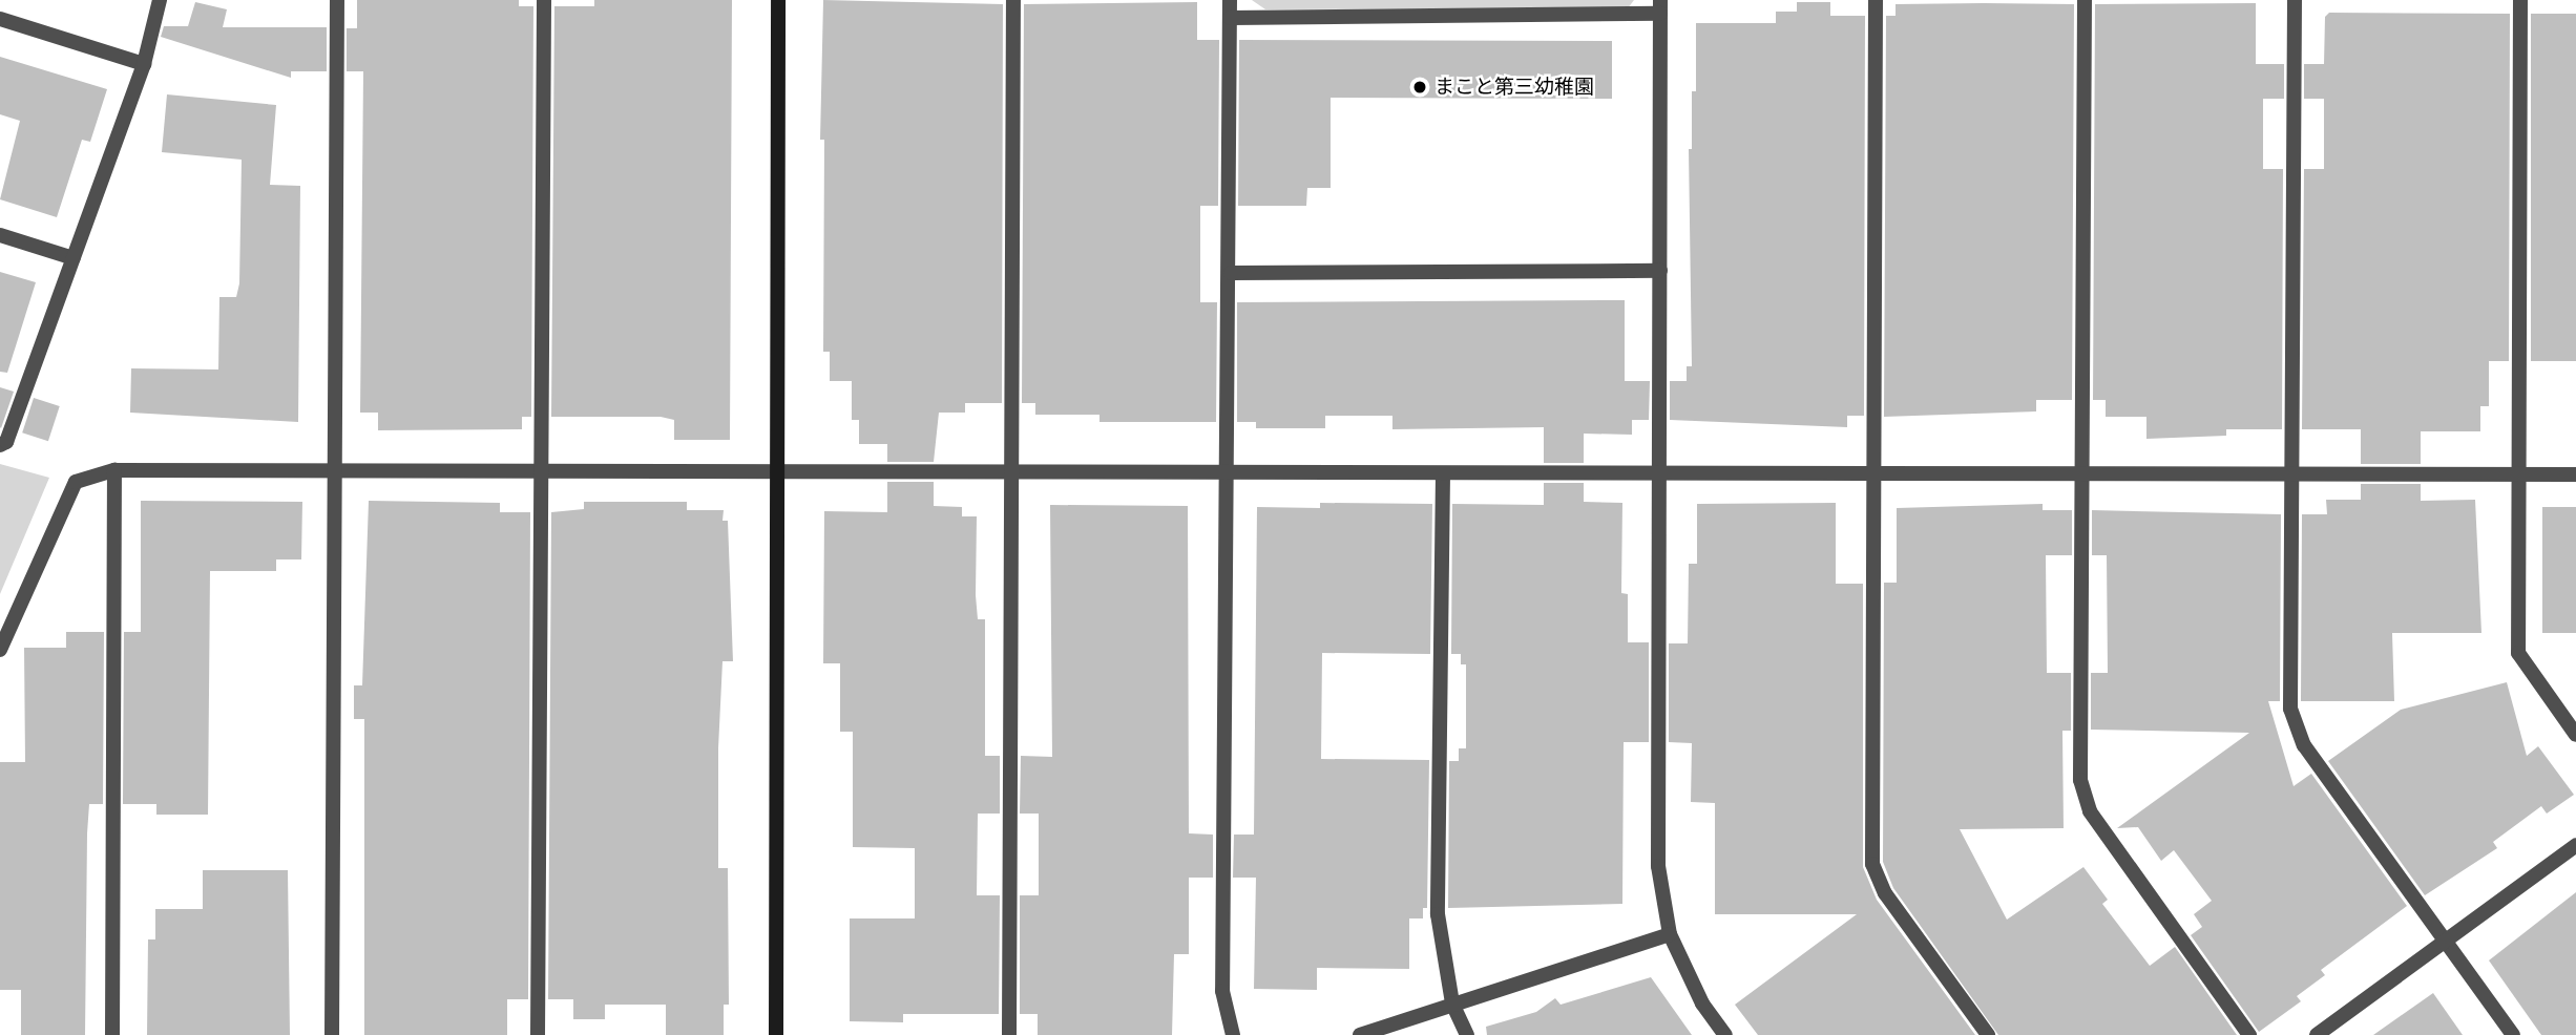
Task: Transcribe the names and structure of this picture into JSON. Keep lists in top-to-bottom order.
{
  "places": ["まこと第三幼稚園"]
}
